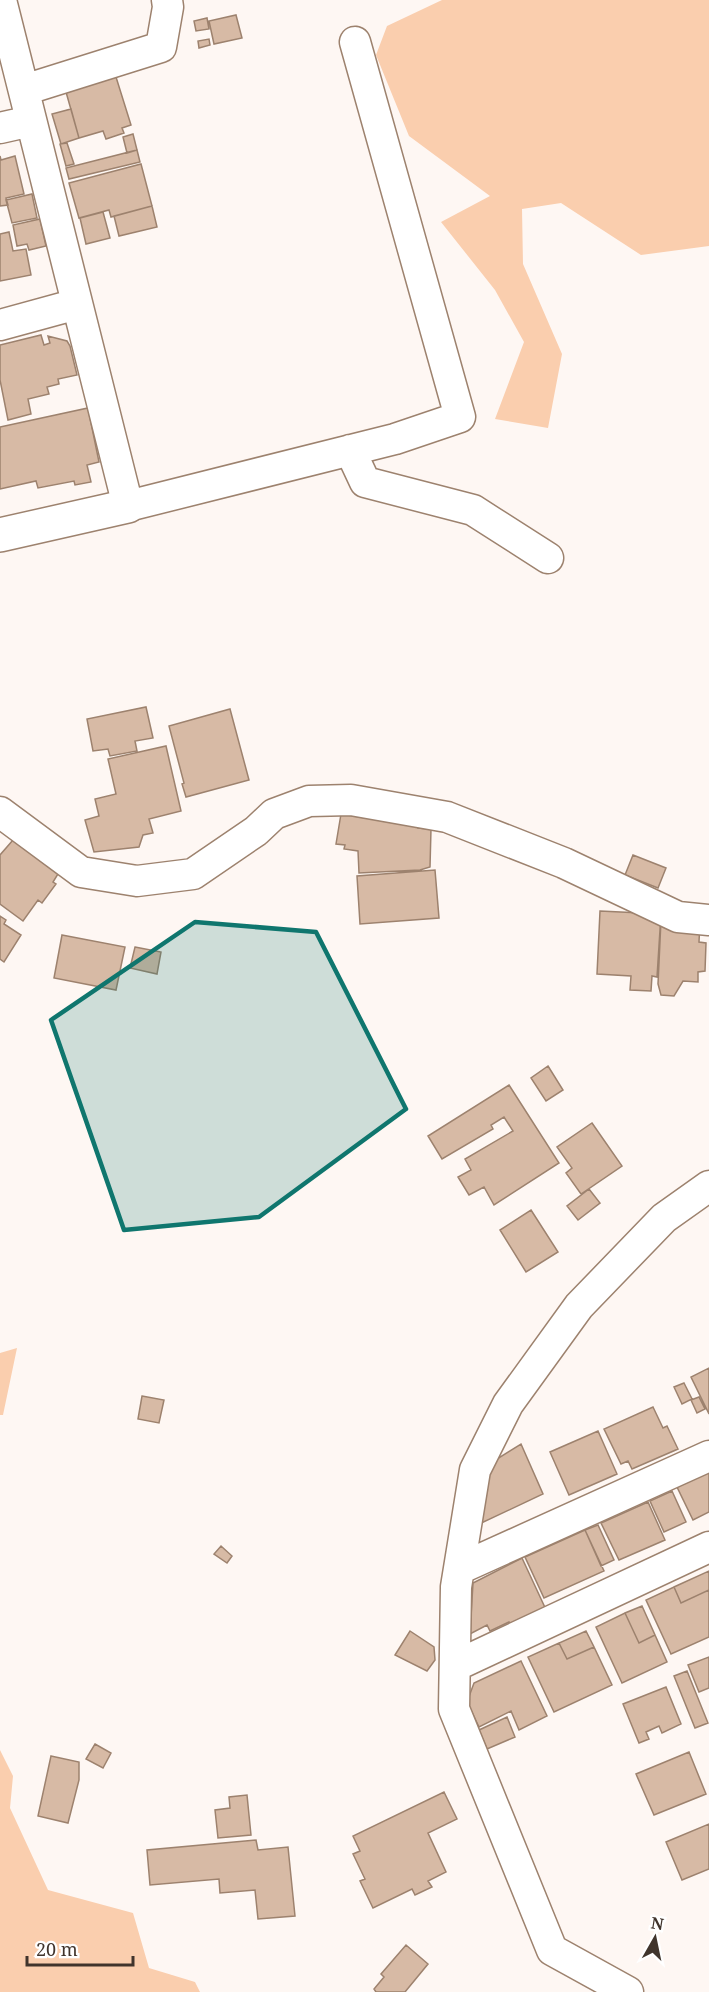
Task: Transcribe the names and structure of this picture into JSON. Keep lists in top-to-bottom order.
{
  "scale_bar": "20 m",
  "north": "top"
}
